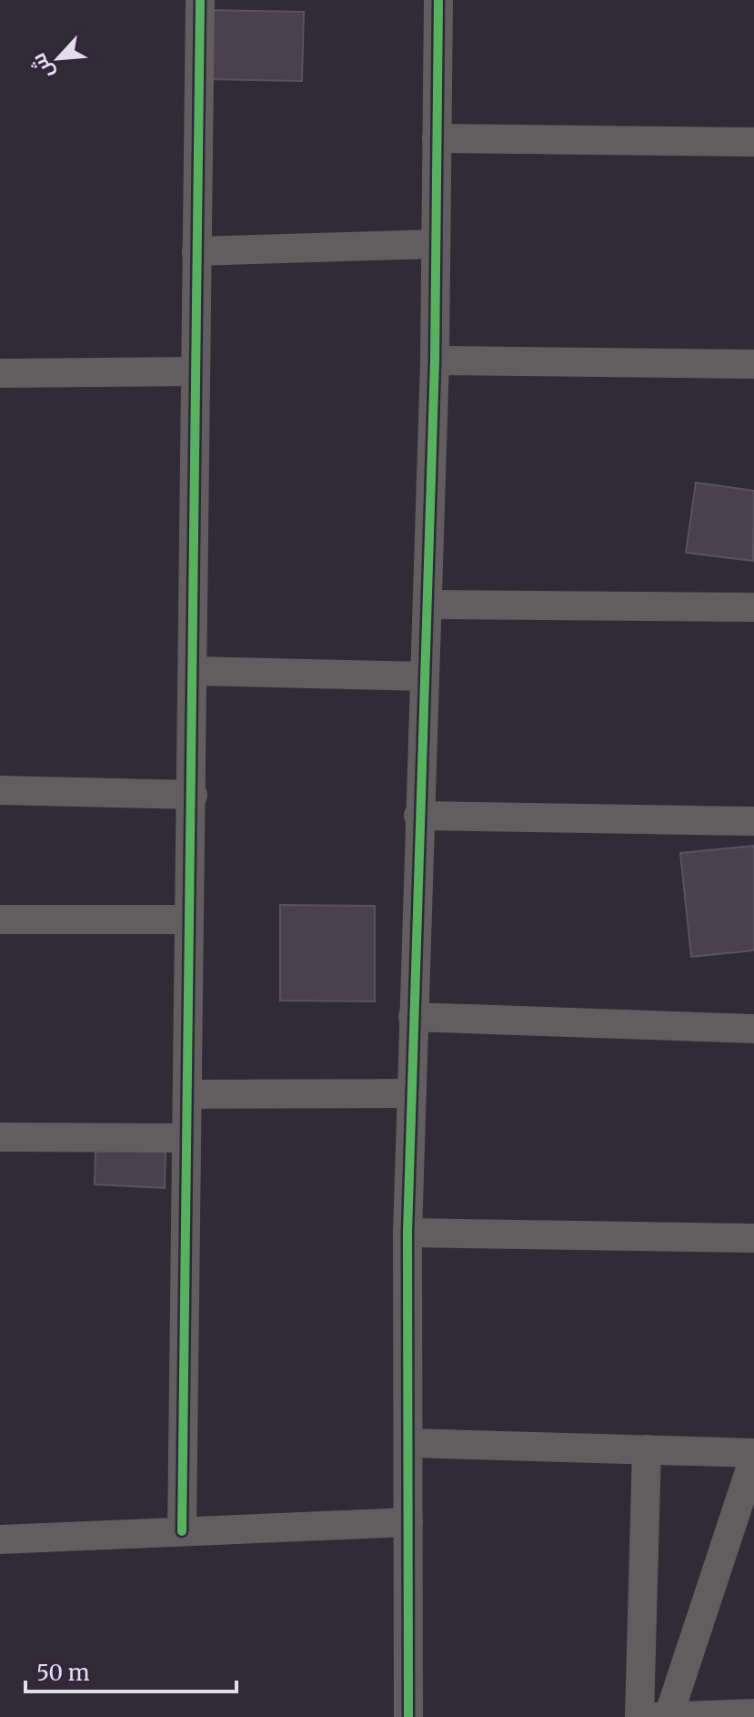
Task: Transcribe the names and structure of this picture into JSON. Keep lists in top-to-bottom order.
{
  "scale_bar": "50 m",
  "north": "bottom left"
}
